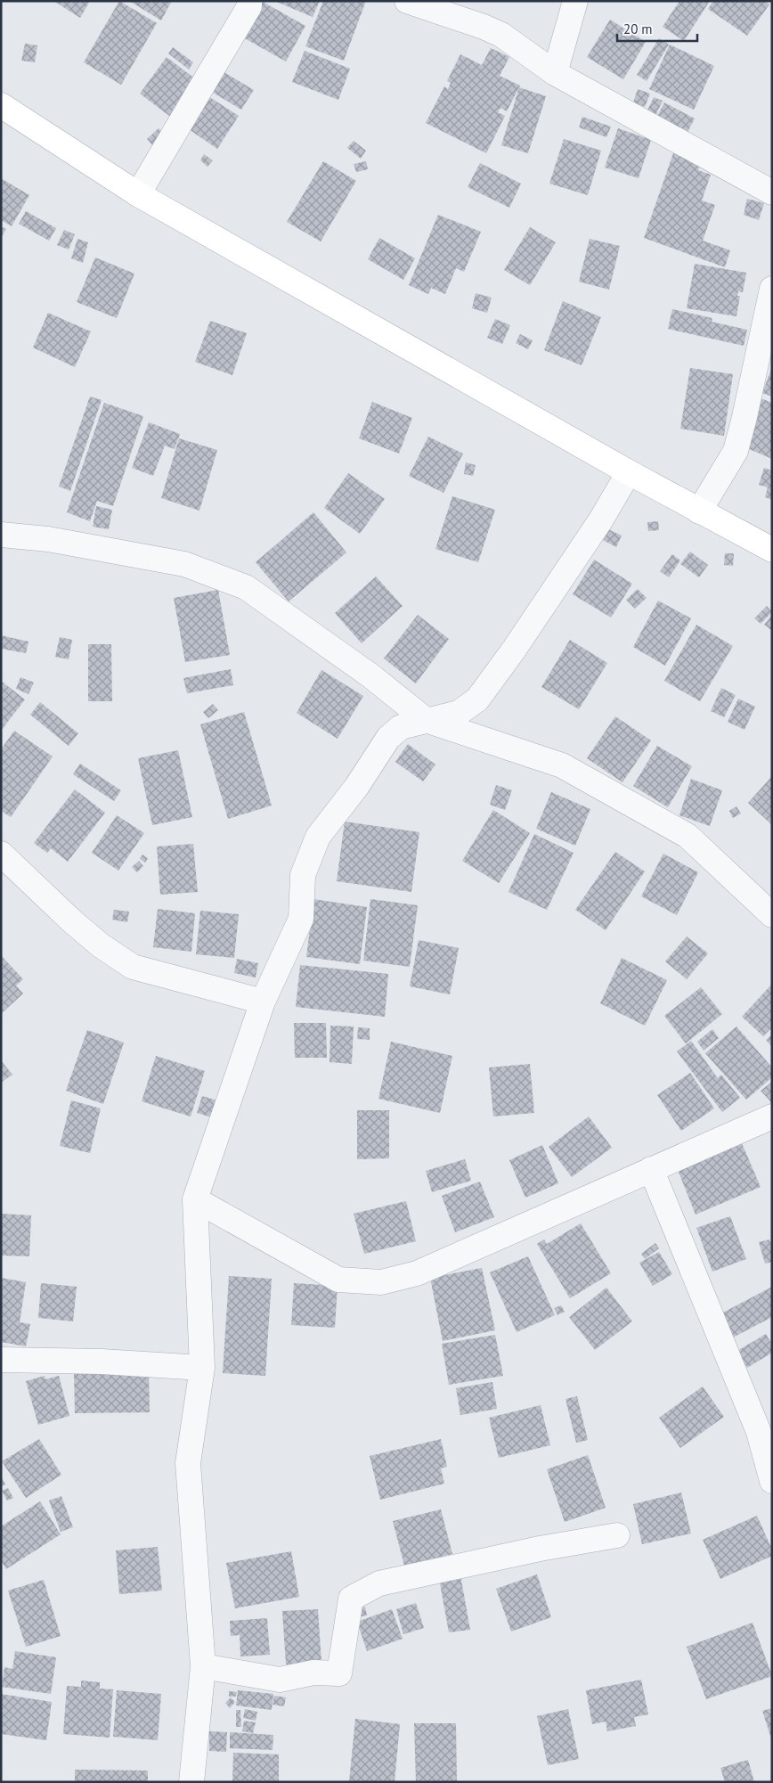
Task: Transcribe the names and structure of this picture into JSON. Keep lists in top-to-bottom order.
{
  "scale_bar": "20 m"
}
